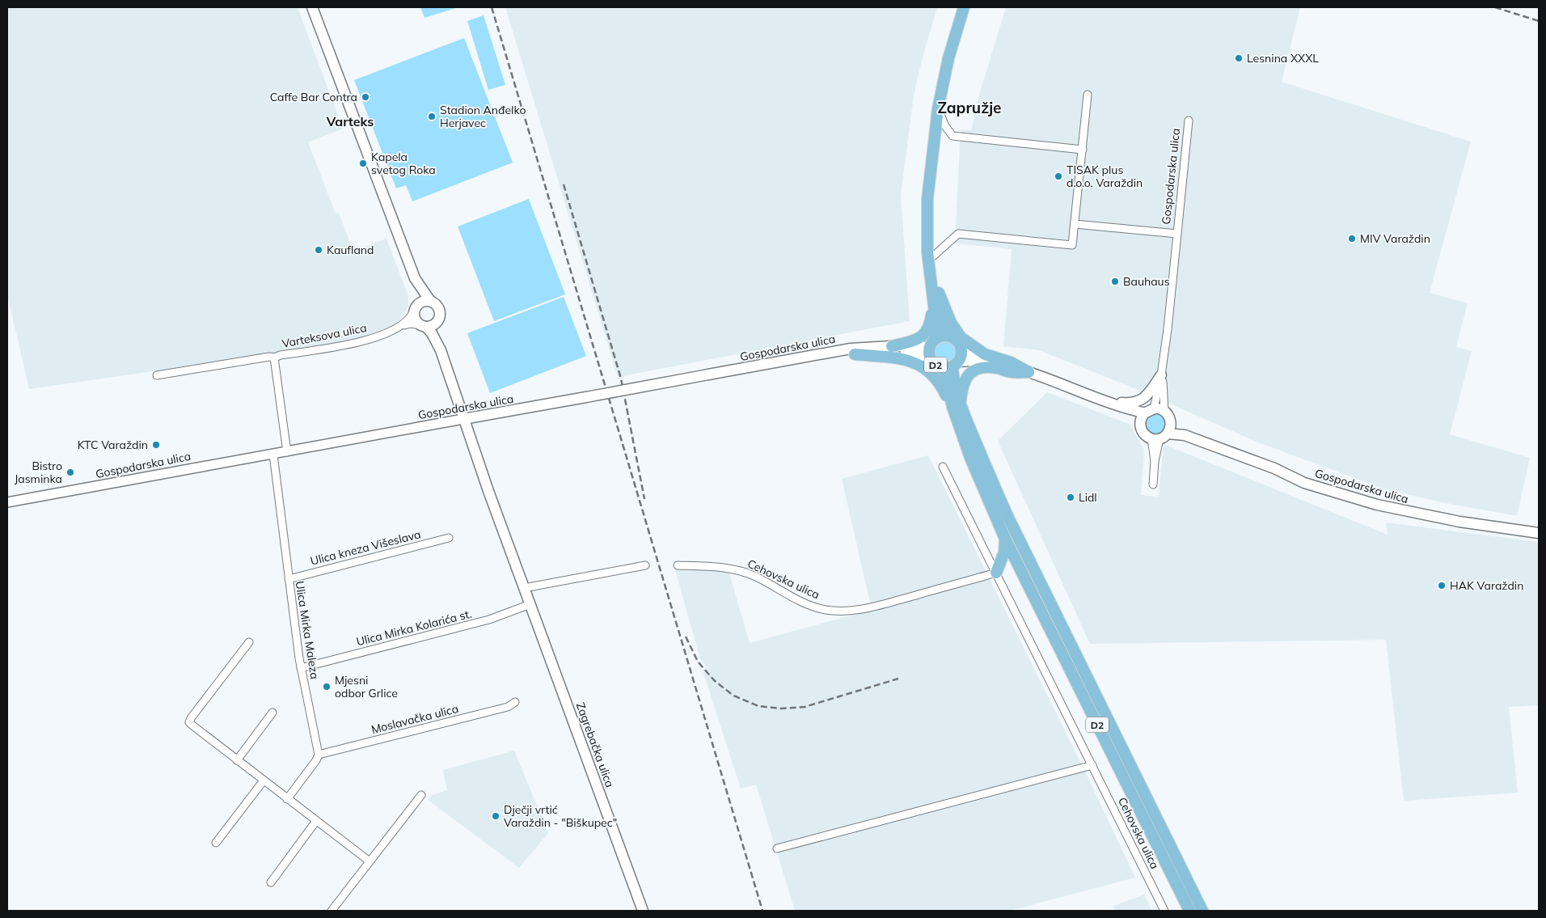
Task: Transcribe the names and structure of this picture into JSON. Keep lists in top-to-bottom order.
{
  "streets": {
    "main road": ["Gospodarska ulica", "D2", "Zagrebačka ulica"],
    "street": [
      "Varteksova ulica",
      "Ulica kneza Višeslava",
      "Cehovska ulica",
      "Ulica Mirka Kolarića st.",
      "Ulica Mirka Maleza",
      "Moslavačka ulica"
    ]
  },
  "crossings": [
    ["Gospodarska ulica", "Varteksova ulica"],
    ["Gospodarska ulica", "D2"],
    ["Gospodarska ulica", "Ulica Mirka Maleza"],
    ["Gospodarska ulica", "Zagrebačka ulica"],
    ["Varteksova ulica", "Zagrebačka ulica"],
    ["Ulica kneza Višeslava", "Ulica Mirka Maleza"],
    ["Ulica Mirka Kolarića st.", "Ulica Mirka Maleza"],
    ["Ulica Mirka Kolarića st.", "Zagrebačka ulica"],
    ["Ulica Mirka Maleza", "Moslavačka ulica"]
  ],
  "districts": ["Zapružje", "Varteks"],
  "places": [
    "Lesnina XXXL",
    "Caffe Bar Contra",
    "Stadion Anđelko Herjavec",
    "Kapela svetog Roka",
    "TISAK plus d.o.o. Varaždin",
    "MIV Varaždin",
    "Kaufland",
    "Bauhaus",
    "KTC Varaždin",
    "Bistro Jasminka",
    "Lidl",
    "HAK Varaždin",
    "Mjesni odbor Grlice",
    "Dječji vrtić Varaždin - \"Biškupec\""
  ]
}
